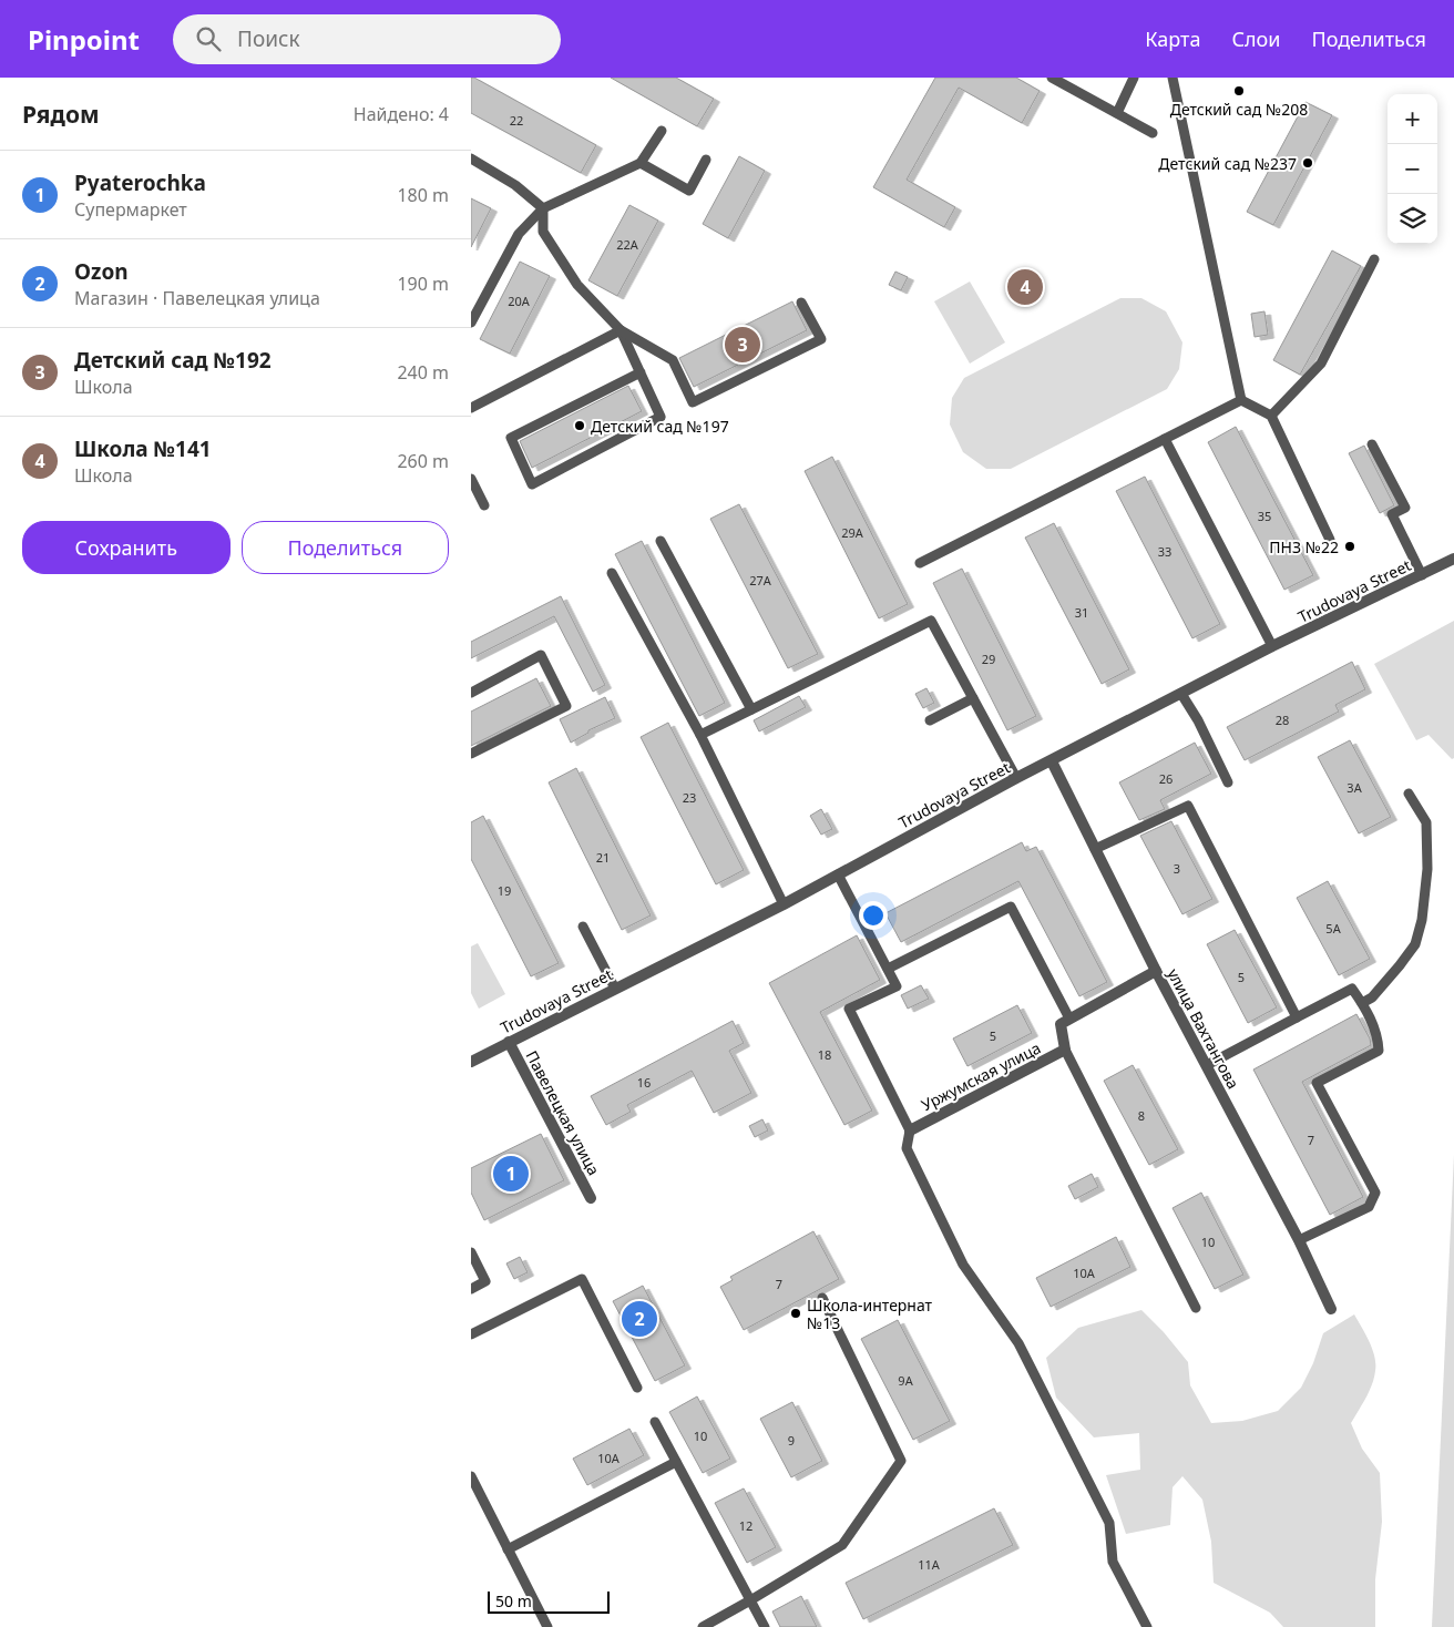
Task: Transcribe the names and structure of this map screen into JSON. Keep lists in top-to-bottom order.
{
  "streets": {
    "street": [
      "Trudovaya Street",
      "улица Вахтангова",
      "Уржумская улица",
      "Павелецкая улица"
    ]
  },
  "crossings": [
    ["Trudovaya Street", "улица Вахтангова"],
    ["Trudovaya Street", "Павелецкая улица"]
  ],
  "places": [
    "Детский сад №208",
    "Детский сад №237",
    "Детский сад №197",
    "ПНЗ №22",
    "Школа-интернат №13"
  ],
  "house_numbers": [
    "22",
    "22А",
    "20А",
    "35",
    "29А",
    "33",
    "27А",
    "31",
    "29",
    "28",
    "26",
    "3А",
    "23",
    "21",
    "3",
    "19",
    "5А",
    "5",
    "5",
    "18",
    "16",
    "8",
    "7",
    "10",
    "10А",
    "7",
    "9А",
    "10",
    "9",
    "10А",
    "12",
    "11А"
  ],
  "scale_bar": "50 m",
  "page": {
    "header": "Pinpoint",
    "search": "Поиск",
    "nav": ["Карта", "Слои", "Поделиться"],
    "heading": ["Рядом", "Найдено: 4"],
    "map_buttons": ["+", "−"],
    "list": [
      {
        "mark": "1",
        "name": "Pyaterochka",
        "note": "Супермаркет",
        "value": "180 m"
      },
      {
        "mark": "2",
        "name": "Ozon",
        "note": "Магазин · Павелецкая улица",
        "value": "190 m"
      },
      {
        "mark": "3",
        "name": "Детский сад №192",
        "note": "Школа",
        "value": "240 m"
      },
      {
        "mark": "4",
        "name": "Школа №141",
        "note": "Школа",
        "value": "260 m"
      }
    ],
    "pins": [
      "4",
      "3",
      "1",
      "2"
    ],
    "buttons": ["Сохранить", "Поделиться"],
    "scale": "50 m"
  }
}
